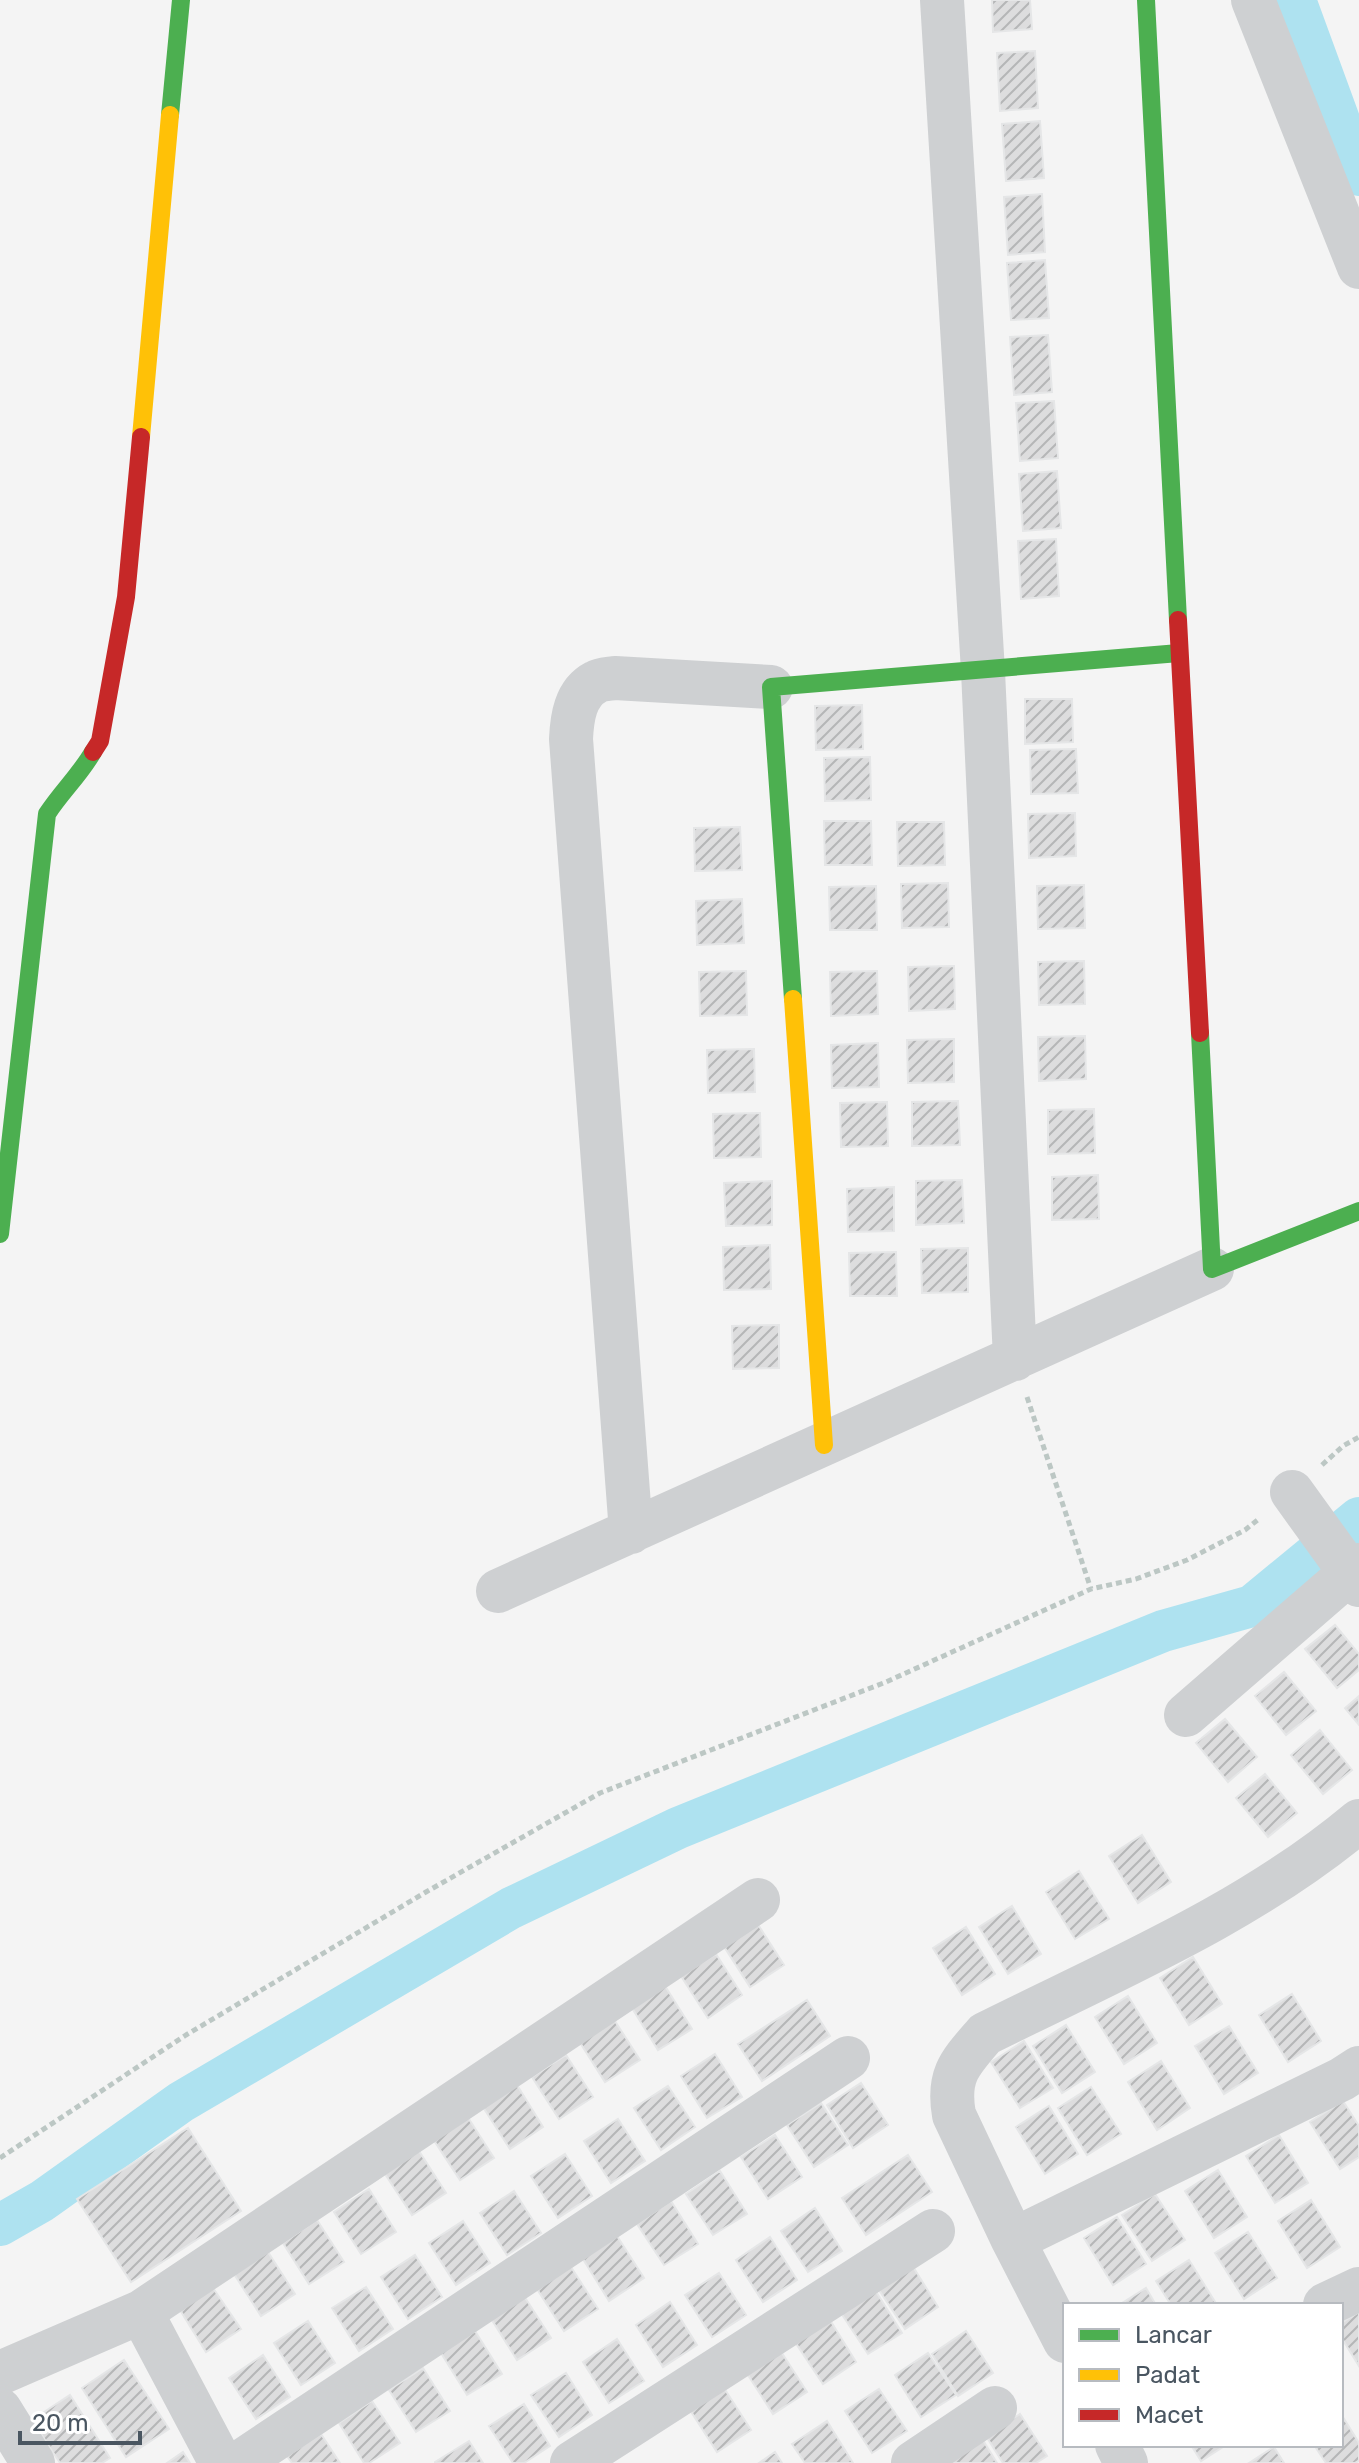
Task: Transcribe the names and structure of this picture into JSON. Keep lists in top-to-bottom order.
{
  "legend": ["Lancar", "Padat", "Macet"],
  "scale_bar": "20 m"
}
